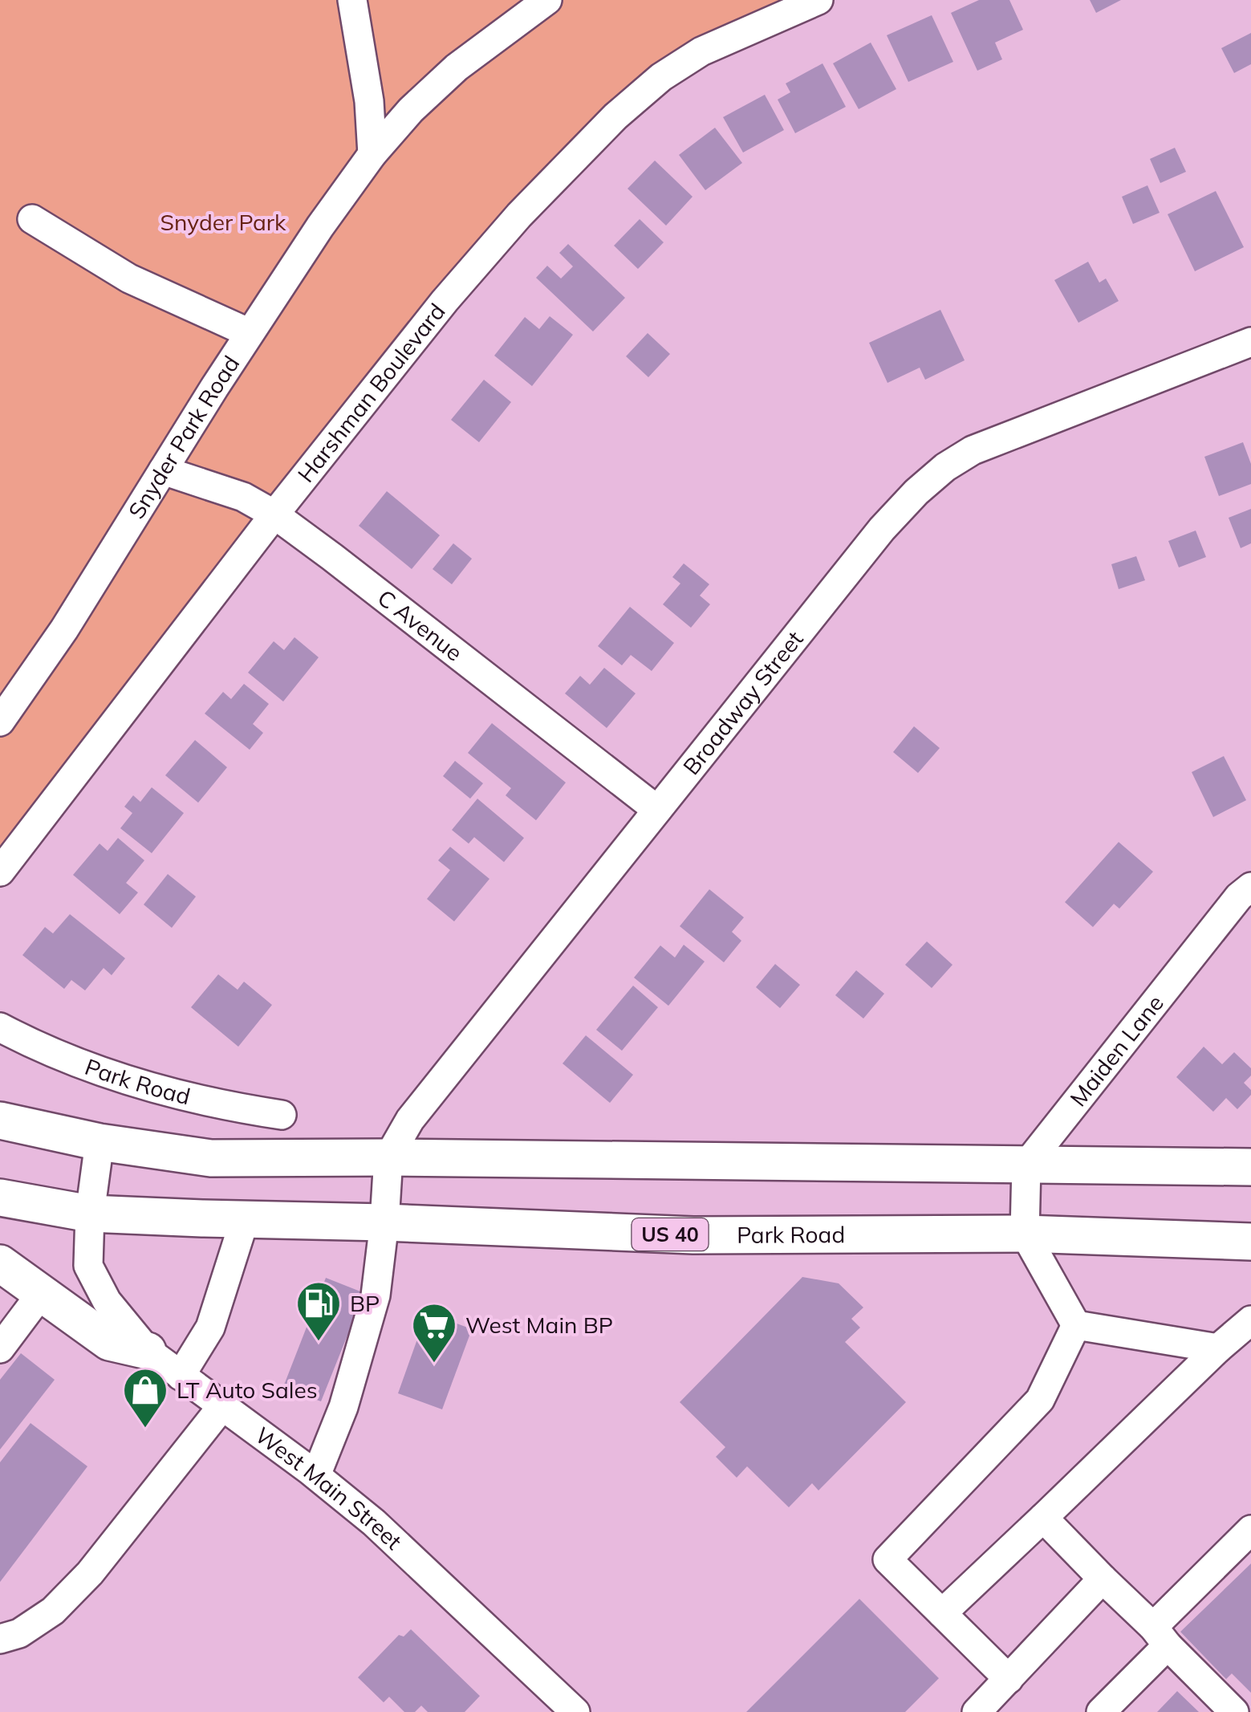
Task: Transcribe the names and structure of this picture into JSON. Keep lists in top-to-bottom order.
{
  "streets": {
    "main road": ["Park Road", "US 40"],
    "street": [
      "Harshman Boulevard",
      "Snyder Park Road",
      "C Avenue",
      "Broadway Street",
      "Maiden Lane",
      "West Main Street"
    ]
  },
  "crossings": [
    ["Harshman Boulevard", "C Avenue"],
    ["Snyder Park Road", "C Avenue"],
    ["C Avenue", "Broadway Street"],
    ["Broadway Street", "Park Road"],
    ["Broadway Street", "West Main Street"],
    ["Park Road", "US 40"],
    ["Park Road", "West Main Street"],
    ["US 40", "West Main Street"]
  ],
  "parks": ["Snyder Park"],
  "places": {
    "fuel station": ["BP"],
    "supermarket": ["West Main BP"],
    "shop": ["LT Auto Sales"]
  }
}
